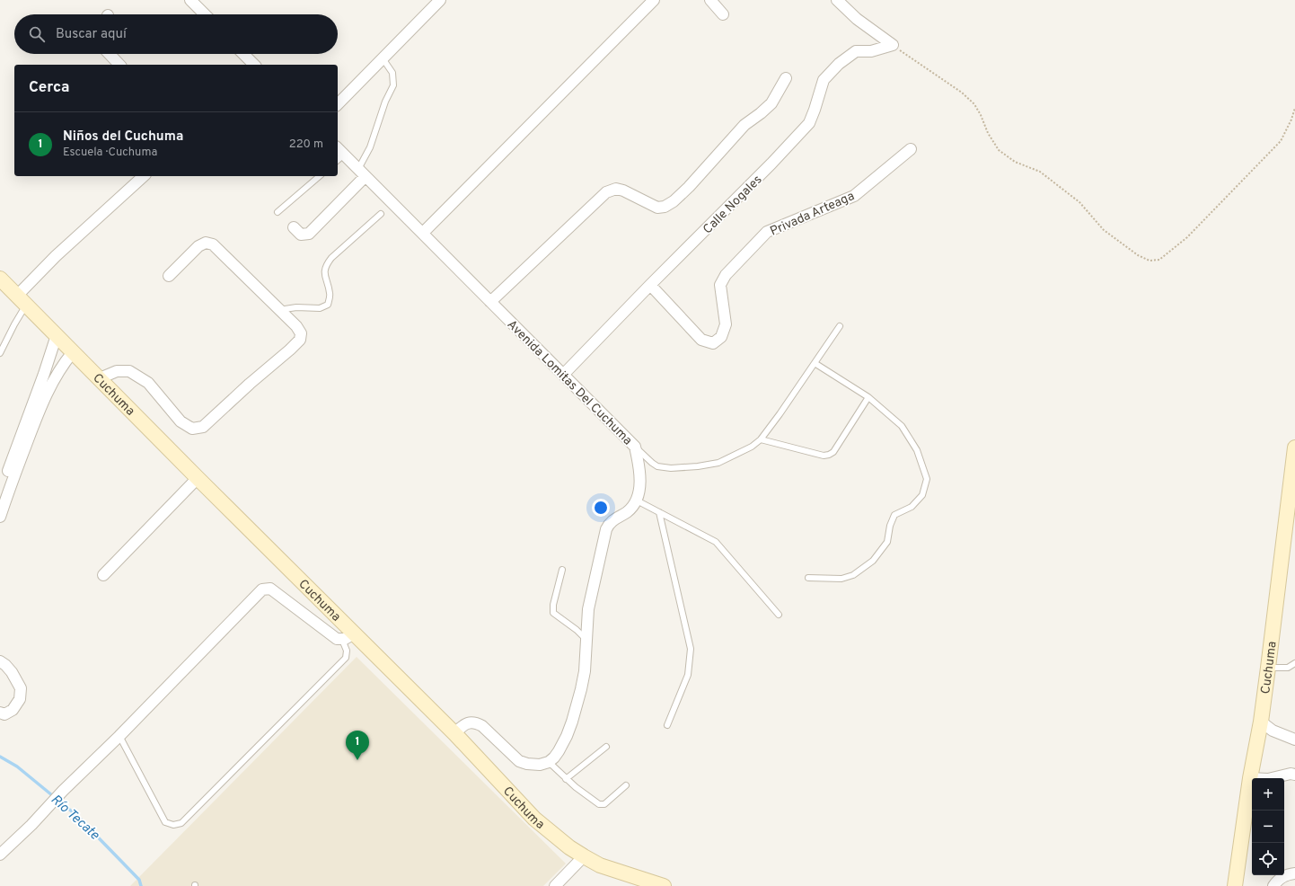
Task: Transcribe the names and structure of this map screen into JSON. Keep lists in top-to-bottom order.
{
  "streets": {
    "street": [
      "Calle Nogales",
      "Privada Arteaga",
      "Avenida Lomitas Del Cuchuma",
      "Cuchuma"
    ]
  },
  "crossings": [
    ["Calle Nogales", "Privada Arteaga"],
    ["Calle Nogales", "Avenida Lomitas Del Cuchuma"]
  ],
  "water": ["Río Tecate"],
  "page": {
    "search": "Buscar aquí",
    "heading": "Cerca",
    "list": [
      {
        "mark": "1",
        "name": "Niños del Cuchuma",
        "note": "Escuela · Cuchuma",
        "value": "220 m"
      }
    ],
    "pins": "1",
    "map_buttons": ["+", "−"]
  }
}
